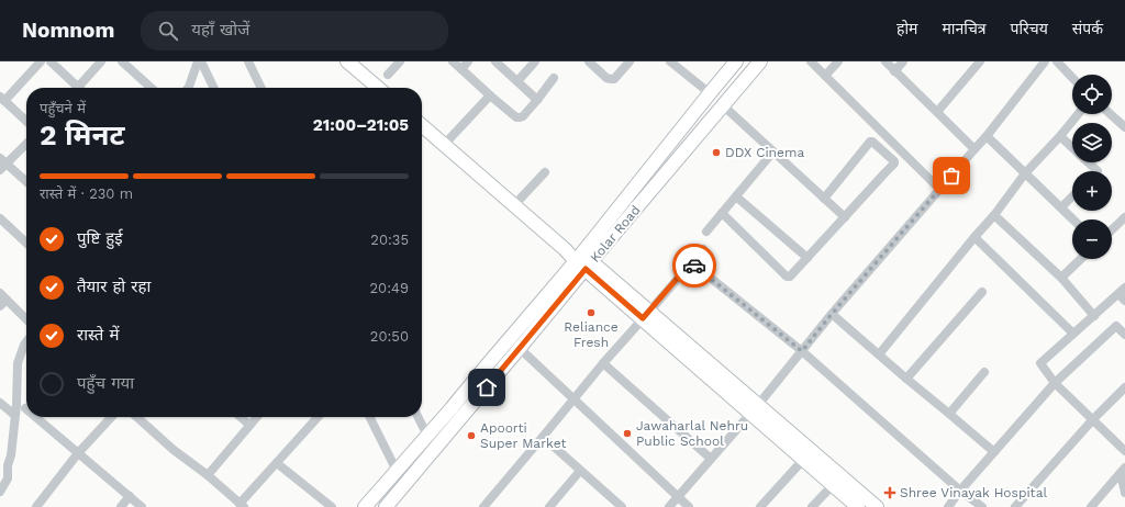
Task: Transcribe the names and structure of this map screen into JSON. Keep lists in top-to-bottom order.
{
  "streets": {
    "main road": ["Kolar Road"]
  },
  "places": {
    "other": [
      "DDX Cinema",
      "Reliance Fresh",
      "Jawaharlal Nehru Public School",
      "Apoorti Super Market"
    ],
    "health": ["Shree Vinayak Hospital"]
  },
  "page": {
    "header": "Nomnom",
    "search": "यहाँ खोजें",
    "nav": [
      "होम",
      "मानचित्र",
      "परिचय",
      "संपर्क"
    ],
    "map_buttons": ["+", "−"],
    "heading": ["2 मिनट", "पहुँचने में", "21:00–21:05"],
    "bar": "रास्ते में · 230 m",
    "list": [
      ["पुष्टि हुई", "20:35"],
      ["तैयार हो रहा", "20:49"],
      ["रास्ते में", "20:50"],
      "पहुँच गया"
    ]
  }
}
